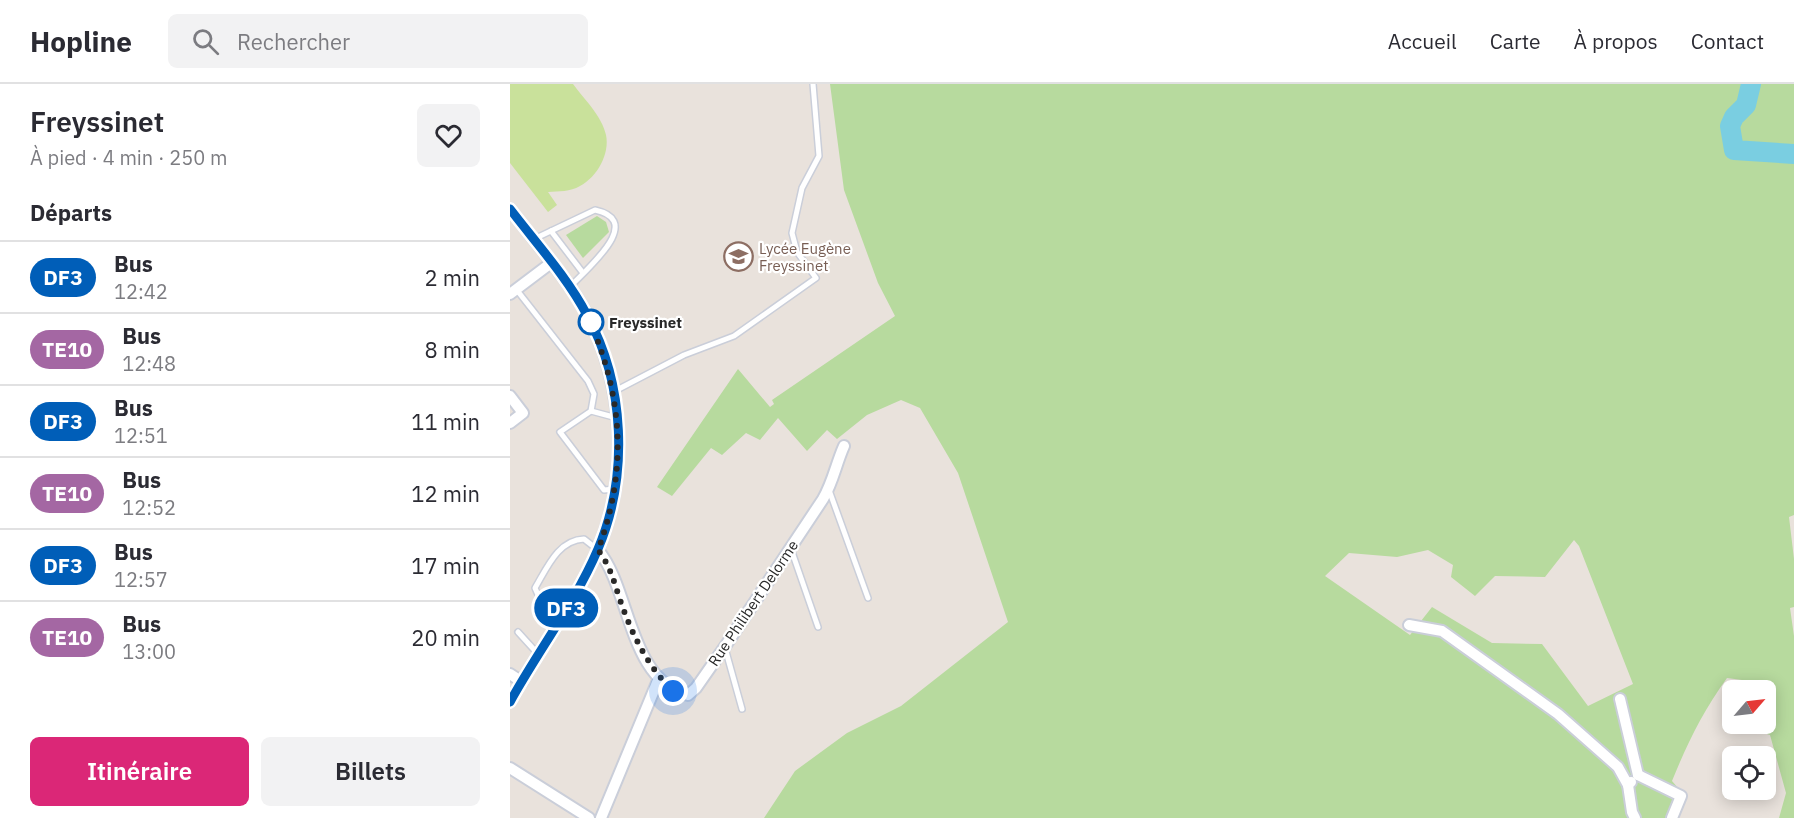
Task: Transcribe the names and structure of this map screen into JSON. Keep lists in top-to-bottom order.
{
  "streets": {
    "street": ["Rue Philibert Delorme"]
  },
  "places": {
    "school or university": ["Lycée Eugène Freyssinet"],
    "other": ["Freyssinet"]
  },
  "lines": ["bus line DF3"],
  "north": "top right",
  "page": {
    "header": "Hopline",
    "search": "Rechercher",
    "nav": [
      "Accueil",
      "Carte",
      "À propos",
      "Contact"
    ],
    "heading": [
      ["Freyssinet", "À pied · 4 min · 250 m"],
      "Départs"
    ],
    "on_map": "DF3",
    "list": [
      {
        "mark": "DF3",
        "name": "Bus",
        "note": "12:42",
        "value": "2 min"
      },
      {
        "mark": "TE10",
        "name": "Bus",
        "note": "12:48",
        "value": "8 min"
      },
      {
        "mark": "DF3",
        "name": "Bus",
        "note": "12:51",
        "value": "11 min"
      },
      {
        "mark": "TE10",
        "name": "Bus",
        "note": "12:52",
        "value": "12 min"
      },
      {
        "mark": "DF3",
        "name": "Bus",
        "note": "12:57",
        "value": "17 min"
      },
      {
        "mark": "TE10",
        "name": "Bus",
        "note": "13:00",
        "value": "20 min"
      }
    ],
    "buttons": ["Itinéraire", "Billets"]
  }
}
